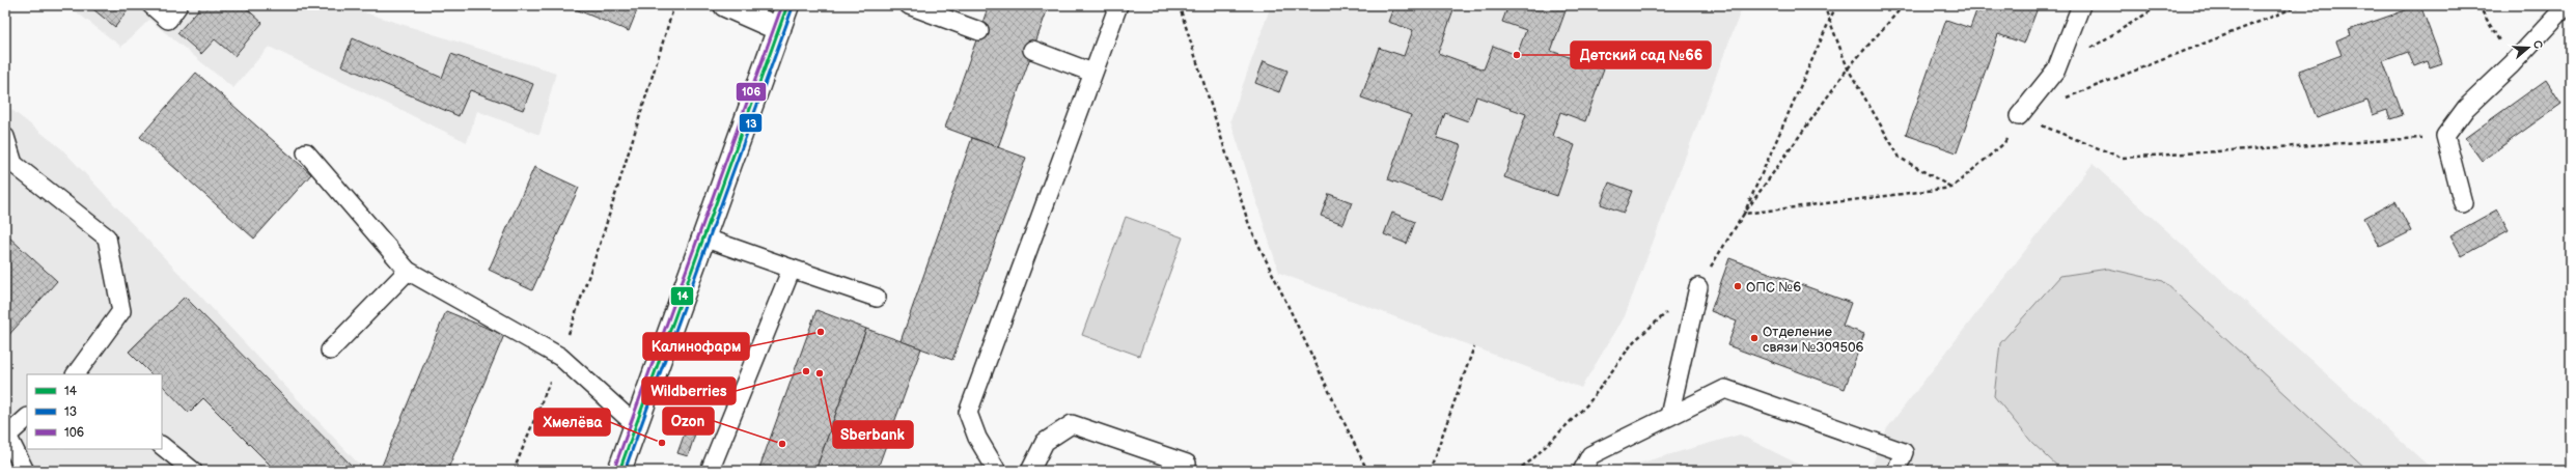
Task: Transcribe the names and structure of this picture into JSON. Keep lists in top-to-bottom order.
{
  "places": [
    "Детский сад №66",
    "ОПС №6",
    "Калинофарм",
    "Отделение связи №309506",
    "Wildberries",
    "Sberbank",
    "Хмелёва",
    "Ozon"
  ],
  "lines": ["transit line 14", "transit line 106", "transit line 13"],
  "legend": ["14", "13", "106"],
  "north": "right"
}
